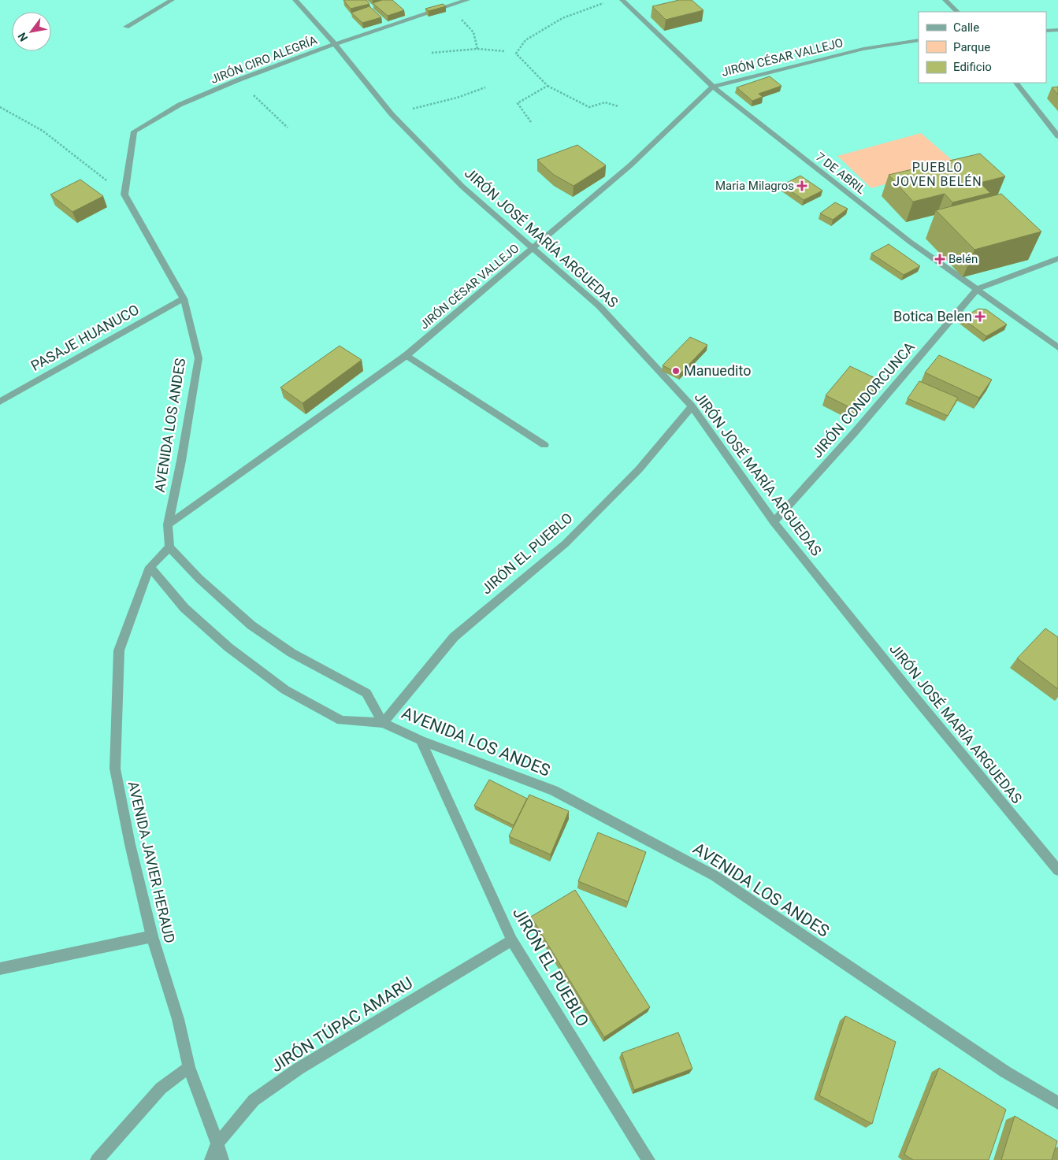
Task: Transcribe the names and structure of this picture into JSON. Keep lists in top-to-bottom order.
{
  "streets": {
    "street": [
      "JIRÓN CÉSAR VALLEJO",
      "JIRÓN CIRO ALEGRÍA",
      "7 DE ABRIL",
      "JIRÓN JOSÉ MARÍA ARGUEDAS",
      "PASAJE HUANUCO",
      "JIRÓN CONDORCUNCA",
      "AVENIDA LOS ANDES",
      "JIRÓN EL PUEBLO",
      "AVENIDA JAVIER HERAUD",
      "JIRÓN TÚPAC AMARU"
    ]
  },
  "crossings": [
    ["JIRÓN CÉSAR VALLEJO", "7 DE ABRIL"],
    ["JIRÓN CÉSAR VALLEJO", "JIRÓN JOSÉ MARÍA ARGUEDAS"],
    ["JIRÓN CÉSAR VALLEJO", "AVENIDA LOS ANDES"],
    ["JIRÓN CIRO ALEGRÍA", "JIRÓN JOSÉ MARÍA ARGUEDAS"],
    ["JIRÓN CIRO ALEGRÍA", "AVENIDA LOS ANDES"],
    ["7 DE ABRIL", "JIRÓN CONDORCUNCA"],
    ["JIRÓN JOSÉ MARÍA ARGUEDAS", "JIRÓN CONDORCUNCA"],
    ["JIRÓN JOSÉ MARÍA ARGUEDAS", "JIRÓN EL PUEBLO"],
    ["PASAJE HUANUCO", "AVENIDA LOS ANDES"],
    ["AVENIDA LOS ANDES", "JIRÓN EL PUEBLO"],
    ["AVENIDA LOS ANDES", "AVENIDA JAVIER HERAUD"],
    ["JIRÓN EL PUEBLO", "JIRÓN TÚPAC AMARU"],
    ["AVENIDA JAVIER HERAUD", "JIRÓN TÚPAC AMARU"]
  ],
  "districts": ["PUEBLO JOVEN BELÉN"],
  "places": {
    "health": ["Maria Milagros", "Belén", "Botica Belen"],
    "other": ["Manuedito"]
  },
  "legend": ["Calle", "Parque", "Edificio"],
  "north": "bottom left"
}
